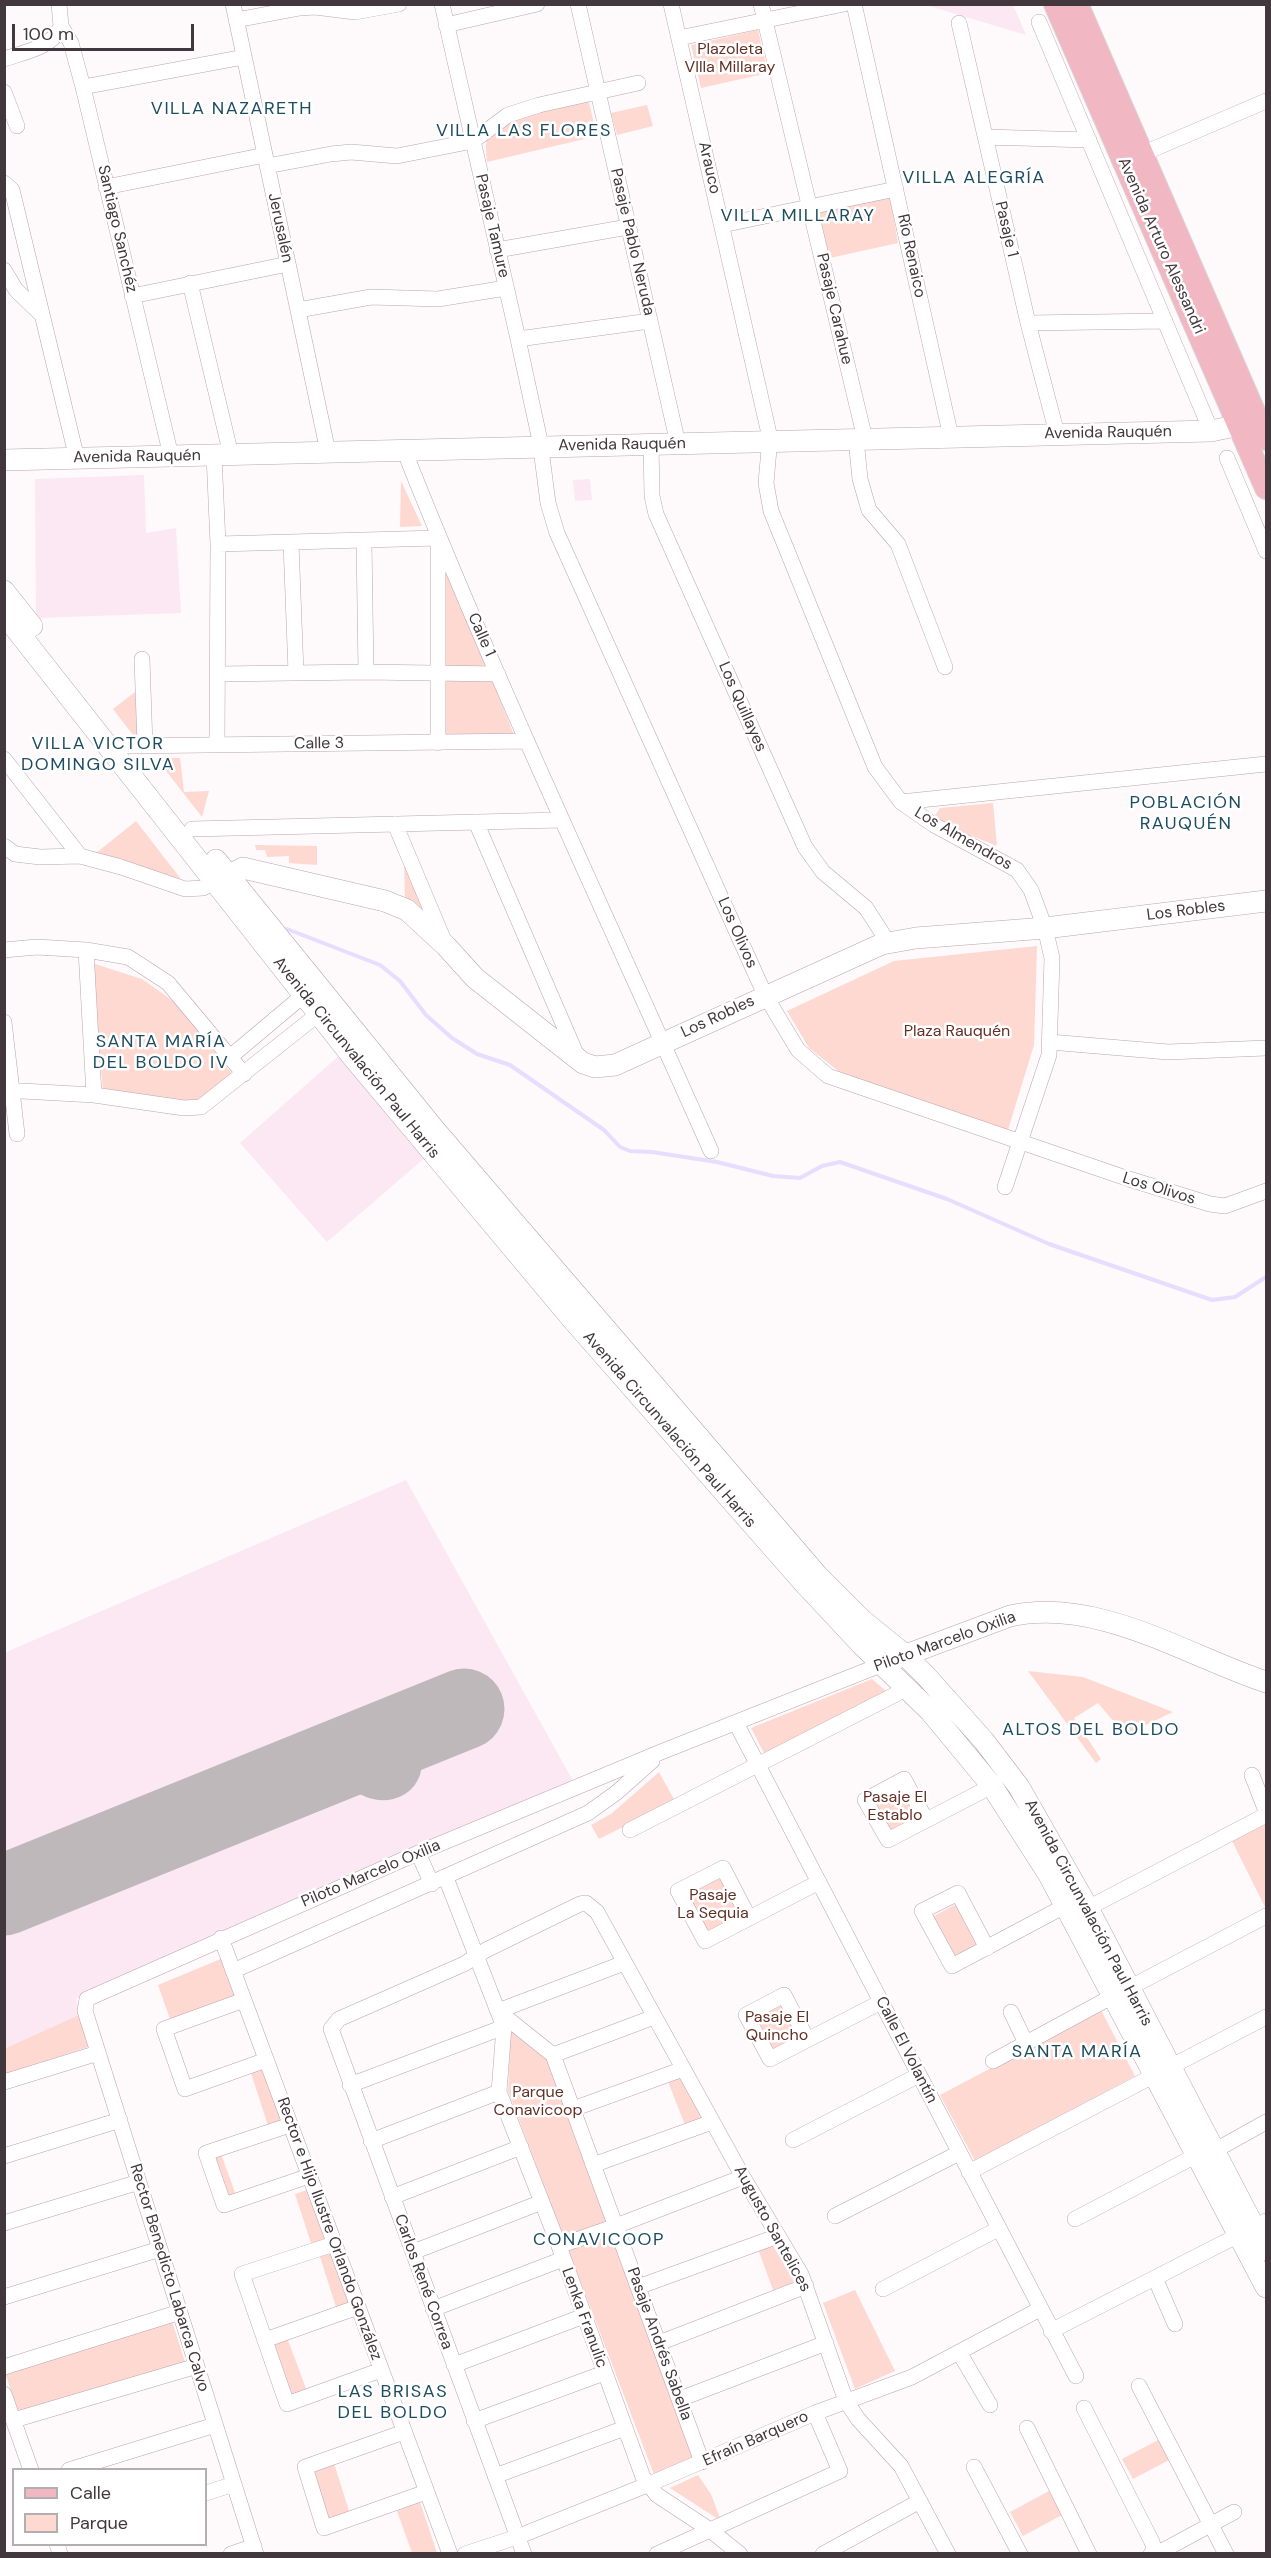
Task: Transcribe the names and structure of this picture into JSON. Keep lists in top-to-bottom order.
{
  "streets": {
    "main road": [
      "Avenida Arturo Alessandri",
      "Avenida Rauquén",
      "Los Robles",
      "Avenida Circunvalación Paul Harris",
      "Piloto Marcelo Oxilia"
    ],
    "street": [
      "Arauco",
      "Pasaje Tamure",
      "Jerusalén",
      "Santiago Sanchéz",
      "Pasaje 1",
      "Pasaje Pablo Neruda",
      "Río Renaico",
      "Pasaje Carahue",
      "Calle 1",
      "Los Quillayes",
      "Calle 3",
      "Los Almendros",
      "Los Olivos",
      "Calle El Volantín",
      "Rector e Hijo Ilustre Orlando González",
      "Augusto Santelices",
      "Rector Benedicto Labarca Calvo",
      "Carlos René Correa",
      "Lenka Franulic",
      "Pasaje Andrés Sabella",
      "Efraín Barquero"
    ]
  },
  "crossings": [
    ["Arauco", "Avenida Rauquén"],
    ["Arauco", "Los Almendros"],
    ["Pasaje Tamure", "Avenida Rauquén"],
    ["Pasaje Tamure", "Los Olivos"],
    ["Jerusalén", "Avenida Rauquén"],
    ["Santiago Sanchéz", "Avenida Rauquén"],
    ["Pasaje 1", "Avenida Rauquén"],
    ["Pasaje Pablo Neruda", "Avenida Rauquén"],
    ["Avenida Arturo Alessandri", "Avenida Rauquén"],
    ["Río Renaico", "Avenida Rauquén"],
    ["Pasaje Carahue", "Avenida Rauquén"],
    ["Avenida Rauquén", "Calle 1"],
    ["Avenida Rauquén", "Los Quillayes"],
    ["Avenida Rauquén", "Los Almendros"],
    ["Avenida Rauquén", "Los Olivos"],
    ["Calle 1", "Calle 3"],
    ["Calle 1", "Los Robles"],
    ["Los Quillayes", "Los Robles"],
    ["Calle 3", "Avenida Circunvalación Paul Harris"],
    ["Los Almendros", "Los Robles"],
    ["Los Almendros", "Los Olivos"],
    ["Los Robles", "Los Olivos"],
    ["Los Robles", "Avenida Circunvalación Paul Harris"],
    ["Avenida Circunvalación Paul Harris", "Piloto Marcelo Oxilia"],
    ["Piloto Marcelo Oxilia", "Calle El Volantín"],
    ["Piloto Marcelo Oxilia", "Rector e Hijo Ilustre Orlando González"],
    ["Piloto Marcelo Oxilia", "Rector Benedicto Labarca Calvo"],
    ["Piloto Marcelo Oxilia", "Lenka Franulic"],
    ["Calle El Volantín", "Efraín Barquero"],
    ["Augusto Santelices", "Carlos René Correa"],
    ["Augusto Santelices", "Lenka Franulic"],
    ["Augusto Santelices", "Efraín Barquero"],
    ["Carlos René Correa", "Lenka Franulic"],
    ["Carlos René Correa", "Efraín Barquero"],
    ["Lenka Franulic", "Efraín Barquero"],
    ["Pasaje Andrés Sabella", "Efraín Barquero"]
  ],
  "districts": [
    "VILLA NAZARETH",
    "VILLA LAS FLORES",
    "VILLA ALEGRÍA",
    "VILLA MILLARAY",
    "VILLA VICTOR DOMINGO SILVA",
    "POBLACIÓN RAUQUÉN",
    "SANTA MARÍA DEL BOLDO IV",
    "ALTOS DEL BOLDO",
    "SANTA MARÍA",
    "CONAVICOOP",
    "LAS BRISAS DEL BOLDO"
  ],
  "parks": [
    "Plazoleta VIlla Millaray",
    "Plaza Rauquén",
    "Pasaje El Establo",
    "Pasaje La Sequia",
    "Pasaje El Quincho",
    "Parque Conavicoop"
  ],
  "legend": ["Calle", "Parque"],
  "scale_bar": "100 m"
}
